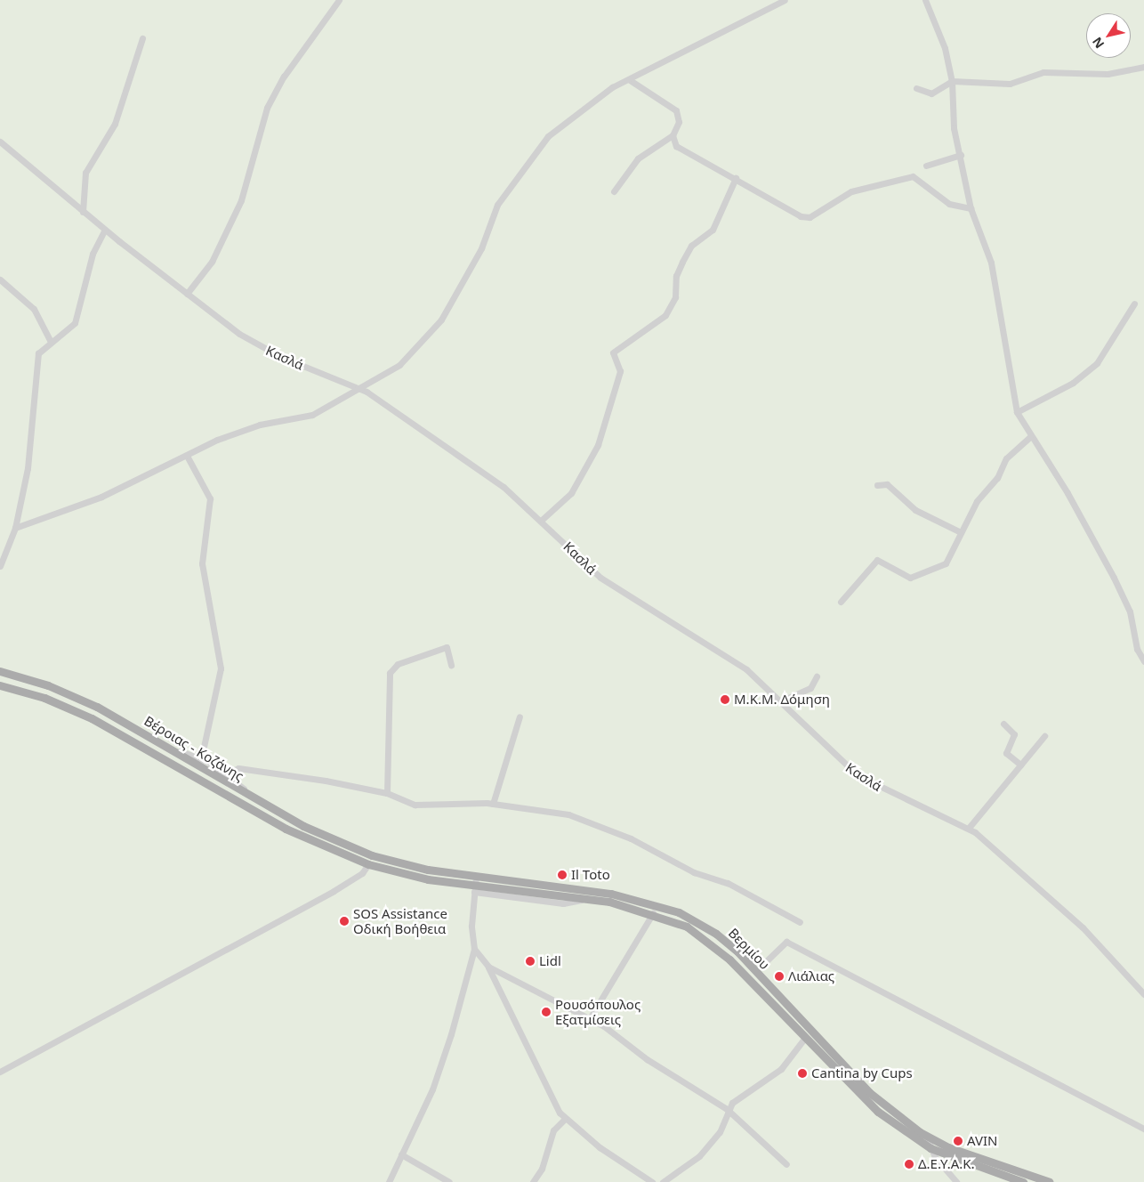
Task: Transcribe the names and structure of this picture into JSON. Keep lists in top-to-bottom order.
{
  "streets": {
    "main road": ["Βέροιας - Κοζάνης", "Βερμίου"],
    "street": ["Κασλά"]
  },
  "crossings": [
    ["Βέροιας - Κοζάνης", "Βερμίου"]
  ],
  "places": [
    "Μ.Κ.Μ. Δόμηση",
    "Il Toto",
    "SOS Assistance Οδική Βοήθεια",
    "Lidl",
    "Λιάλιας",
    "Ρουσόπουλος Εξατμίσεις",
    "Cantina by Cups",
    "AVIN",
    "Δ.Ε.Υ.Α.Κ."
  ],
  "north": "bottom left"
}
